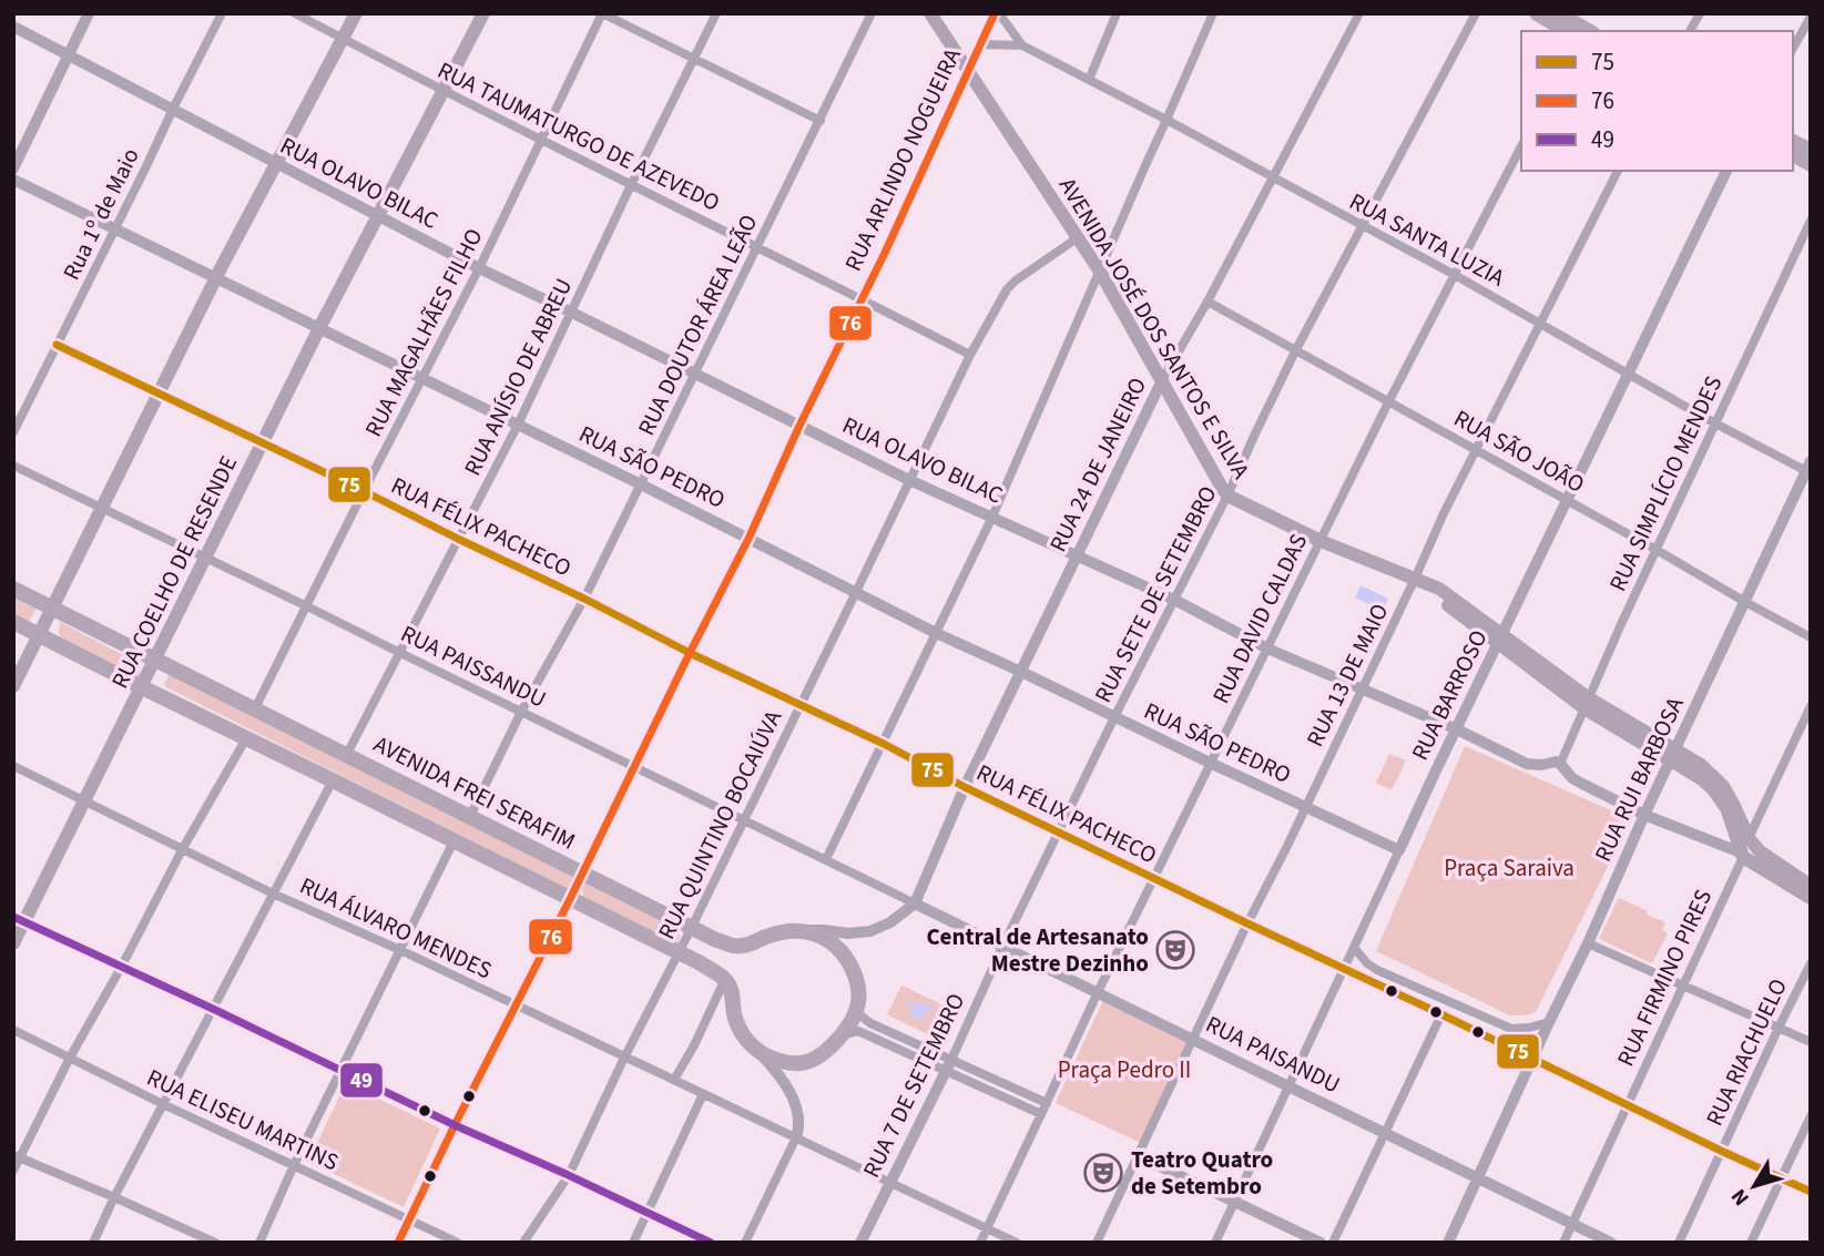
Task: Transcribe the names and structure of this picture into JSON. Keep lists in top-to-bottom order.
{
  "streets": {
    "main road": ["AVENIDA JOSÉ DOS SANTOS E SILVA", "RUA COELHO DE RESENDE", "AVENIDA FREI SERAFIM"],
    "street": [
      "RUA TAUMATURGO DE AZEVEDO",
      "RUA ARLINDO NOGUEIRA",
      "RUA OLAVO BILAC",
      "Rua 1º de Maio",
      "RUA SANTA LUZIA",
      "RUA DOUTOR ÁREA LEÃO",
      "RUA MAGALHÃES FILHO",
      "RUA ANÍSIO DE ABREU",
      "RUA SÃO JOÃO",
      "RUA 24 DE JANEIRO",
      "RUA SÃO PEDRO",
      "RUA SIMPLÍCIO MENDES",
      "RUA FÉLIX PACHECO",
      "RUA SETE DE SETEMBRO",
      "RUA DAVID CALDAS",
      "RUA PAISSANDU",
      "RUA 13 DE MAIO",
      "RUA BARROSO",
      "RUA RUI BARBOSA",
      "RUA QUINTINO BOCAIÚVA",
      "RUA ÁLVARO MENDES",
      "RUA FIRMINO PIRES",
      "RUA RIACHUELO",
      "RUA PAISANDU",
      "RUA 7 DE SETEMBRO",
      "RUA ELISEU MARTINS"
    ]
  },
  "crossings": [
    ["RUA TAUMATURGO DE AZEVEDO", "RUA ARLINDO NOGUEIRA"],
    ["RUA TAUMATURGO DE AZEVEDO", "RUA DOUTOR ÁREA LEÃO"],
    ["RUA TAUMATURGO DE AZEVEDO", "RUA MAGALHÃES FILHO"],
    ["RUA TAUMATURGO DE AZEVEDO", "RUA ANÍSIO DE ABREU"],
    ["RUA TAUMATURGO DE AZEVEDO", "RUA COELHO DE RESENDE"],
    ["RUA TAUMATURGO DE AZEVEDO", "RUA QUINTINO BOCAIÚVA"],
    ["RUA ARLINDO NOGUEIRA", "RUA OLAVO BILAC"],
    ["RUA ARLINDO NOGUEIRA", "RUA SANTA LUZIA"],
    ["RUA ARLINDO NOGUEIRA", "AVENIDA JOSÉ DOS SANTOS E SILVA"],
    ["RUA ARLINDO NOGUEIRA", "RUA SÃO PEDRO"],
    ["RUA ARLINDO NOGUEIRA", "RUA FÉLIX PACHECO"],
    ["RUA ARLINDO NOGUEIRA", "RUA PAISSANDU"],
    ["RUA ARLINDO NOGUEIRA", "AVENIDA FREI SERAFIM"],
    ["RUA ARLINDO NOGUEIRA", "RUA ÁLVARO MENDES"],
    ["RUA ARLINDO NOGUEIRA", "RUA ELISEU MARTINS"],
    ["RUA OLAVO BILAC", "Rua 1º de Maio"],
    ["RUA OLAVO BILAC", "RUA DOUTOR ÁREA LEÃO"],
    ["RUA OLAVO BILAC", "RUA MAGALHÃES FILHO"],
    ["RUA OLAVO BILAC", "RUA ANÍSIO DE ABREU"],
    ["RUA OLAVO BILAC", "RUA 24 DE JANEIRO"],
    ["RUA OLAVO BILAC", "RUA SIMPLÍCIO MENDES"],
    ["RUA OLAVO BILAC", "RUA COELHO DE RESENDE"],
    ["RUA OLAVO BILAC", "RUA SETE DE SETEMBRO"],
    ["RUA OLAVO BILAC", "RUA DAVID CALDAS"],
    ["RUA OLAVO BILAC", "RUA 13 DE MAIO"],
    ["RUA OLAVO BILAC", "RUA BARROSO"],
    ["RUA OLAVO BILAC", "RUA QUINTINO BOCAIÚVA"],
    ["Rua 1º de Maio", "RUA SÃO PEDRO"],
    ["Rua 1º de Maio", "RUA FÉLIX PACHECO"],
    ["RUA SANTA LUZIA", "RUA 24 DE JANEIRO"],
    ["RUA SANTA LUZIA", "RUA SIMPLÍCIO MENDES"],
    ["RUA SANTA LUZIA", "RUA SETE DE SETEMBRO"],
    ["RUA SANTA LUZIA", "RUA DAVID CALDAS"],
    ["RUA SANTA LUZIA", "RUA 13 DE MAIO"],
    ["RUA SANTA LUZIA", "RUA BARROSO"],
    ["RUA SANTA LUZIA", "RUA RUI BARBOSA"],
    ["RUA DOUTOR ÁREA LEÃO", "RUA SÃO PEDRO"],
    ["RUA DOUTOR ÁREA LEÃO", "RUA FÉLIX PACHECO"],
    ["RUA DOUTOR ÁREA LEÃO", "RUA PAISSANDU"],
    ["RUA DOUTOR ÁREA LEÃO", "AVENIDA FREI SERAFIM"],
    ["AVENIDA JOSÉ DOS SANTOS E SILVA", "RUA 24 DE JANEIRO"],
    ["AVENIDA JOSÉ DOS SANTOS E SILVA", "RUA SIMPLÍCIO MENDES"],
    ["AVENIDA JOSÉ DOS SANTOS E SILVA", "RUA SETE DE SETEMBRO"],
    ["AVENIDA JOSÉ DOS SANTOS E SILVA", "RUA DAVID CALDAS"],
    ["AVENIDA JOSÉ DOS SANTOS E SILVA", "RUA 13 DE MAIO"],
    ["AVENIDA JOSÉ DOS SANTOS E SILVA", "RUA BARROSO"],
    ["AVENIDA JOSÉ DOS SANTOS E SILVA", "RUA RUI BARBOSA"],
    ["AVENIDA JOSÉ DOS SANTOS E SILVA", "RUA QUINTINO BOCAIÚVA"],
    ["AVENIDA JOSÉ DOS SANTOS E SILVA", "RUA FIRMINO PIRES"],
    ["RUA MAGALHÃES FILHO", "RUA SÃO PEDRO"],
    ["RUA MAGALHÃES FILHO", "RUA FÉLIX PACHECO"],
    ["RUA MAGALHÃES FILHO", "RUA PAISSANDU"],
    ["RUA MAGALHÃES FILHO", "AVENIDA FREI SERAFIM"],
    ["RUA ANÍSIO DE ABREU", "RUA SÃO PEDRO"],
    ["RUA ANÍSIO DE ABREU", "RUA FÉLIX PACHECO"],
    ["RUA ANÍSIO DE ABREU", "RUA PAISSANDU"],
    ["RUA ANÍSIO DE ABREU", "AVENIDA FREI SERAFIM"],
    ["RUA SÃO JOÃO", "RUA 24 DE JANEIRO"],
    ["RUA SÃO JOÃO", "RUA SIMPLÍCIO MENDES"],
    ["RUA SÃO JOÃO", "RUA SETE DE SETEMBRO"],
    ["RUA SÃO JOÃO", "RUA DAVID CALDAS"],
    ["RUA SÃO JOÃO", "RUA 13 DE MAIO"],
    ["RUA SÃO JOÃO", "RUA BARROSO"],
    ["RUA SÃO JOÃO", "RUA RUI BARBOSA"],
    ["RUA 24 DE JANEIRO", "RUA SÃO PEDRO"],
    ["RUA 24 DE JANEIRO", "RUA FÉLIX PACHECO"],
    ["RUA 24 DE JANEIRO", "RUA PAISSANDU"],
    ["RUA 24 DE JANEIRO", "RUA PAISANDU"],
    ["RUA SÃO PEDRO", "RUA COELHO DE RESENDE"],
    ["RUA SÃO PEDRO", "RUA SETE DE SETEMBRO"],
    ["RUA SÃO PEDRO", "RUA DAVID CALDAS"],
    ["RUA SÃO PEDRO", "RUA 13 DE MAIO"],
    ["RUA SÃO PEDRO", "RUA BARROSO"],
    ["RUA SÃO PEDRO", "RUA QUINTINO BOCAIÚVA"],
    ["RUA FÉLIX PACHECO", "RUA COELHO DE RESENDE"],
    ["RUA FÉLIX PACHECO", "RUA SETE DE SETEMBRO"],
    ["RUA FÉLIX PACHECO", "RUA DAVID CALDAS"],
    ["RUA FÉLIX PACHECO", "RUA 13 DE MAIO"],
    ["RUA FÉLIX PACHECO", "RUA BARROSO"],
    ["RUA FÉLIX PACHECO", "RUA RUI BARBOSA"],
    ["RUA FÉLIX PACHECO", "RUA QUINTINO BOCAIÚVA"],
    ["RUA FÉLIX PACHECO", "RUA FIRMINO PIRES"],
    ["RUA FÉLIX PACHECO", "RUA RIACHUELO"],
    ["RUA COELHO DE RESENDE", "RUA PAISSANDU"],
    ["RUA COELHO DE RESENDE", "AVENIDA FREI SERAFIM"],
    ["RUA COELHO DE RESENDE", "RUA ÁLVARO MENDES"],
    ["RUA SETE DE SETEMBRO", "RUA PAISANDU"],
    ["RUA SETE DE SETEMBRO", "RUA 7 DE SETEMBRO"],
    ["RUA DAVID CALDAS", "RUA ÁLVARO MENDES"],
    ["RUA DAVID CALDAS", "RUA PAISANDU"],
    ["RUA PAISSANDU", "RUA QUINTINO BOCAIÚVA"],
    ["RUA PAISSANDU", "RUA PAISANDU"],
    ["RUA 13 DE MAIO", "RUA PAISANDU"],
    ["RUA BARROSO", "RUA PAISANDU"],
    ["RUA RUI BARBOSA", "RUA PAISANDU"],
    ["AVENIDA FREI SERAFIM", "RUA QUINTINO BOCAIÚVA"],
    ["RUA QUINTINO BOCAIÚVA", "RUA ÁLVARO MENDES"],
    ["RUA ÁLVARO MENDES", "RUA 7 DE SETEMBRO"],
    ["RUA FIRMINO PIRES", "RUA PAISANDU"],
    ["RUA PAISANDU", "RUA 7 DE SETEMBRO"]
  ],
  "parks": ["Praça Saraiva", "Praça Pedro II"],
  "places": {
    "theatre": ["Central de Artesanato Mestre Dezinho", "Teatro Quatro de Setembro"]
  },
  "lines": ["transit line 76", "transit line 75", "transit line 49"],
  "legend": ["75", "76", "49"],
  "north": "bottom left"
}
